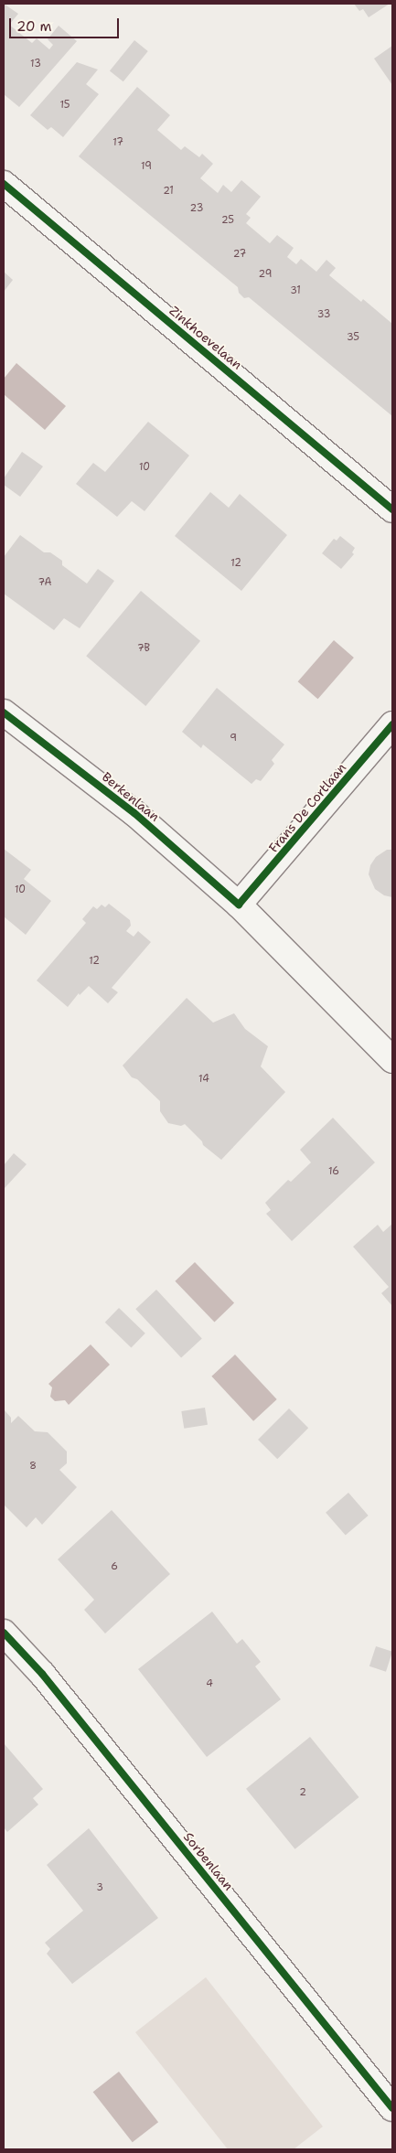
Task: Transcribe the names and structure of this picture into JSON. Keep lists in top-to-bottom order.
{
  "streets": {
    "street": [
      "Zinkhoevelaan",
      "Berkenlaan",
      "Frans De Cortlaan",
      "Sorbenlaan"
    ]
  },
  "crossings": [
    ["Berkenlaan", "Frans De Cortlaan"]
  ],
  "house_numbers": [
    "13",
    "15",
    "17",
    "19",
    "21",
    "23",
    "25",
    "27",
    "29",
    "31",
    "33",
    "35",
    "10",
    "12",
    "7A",
    "7B",
    "9",
    "10",
    "12",
    "14",
    "16",
    "8",
    "6",
    "4",
    "2",
    "3"
  ],
  "scale_bar": "20 m"
}
